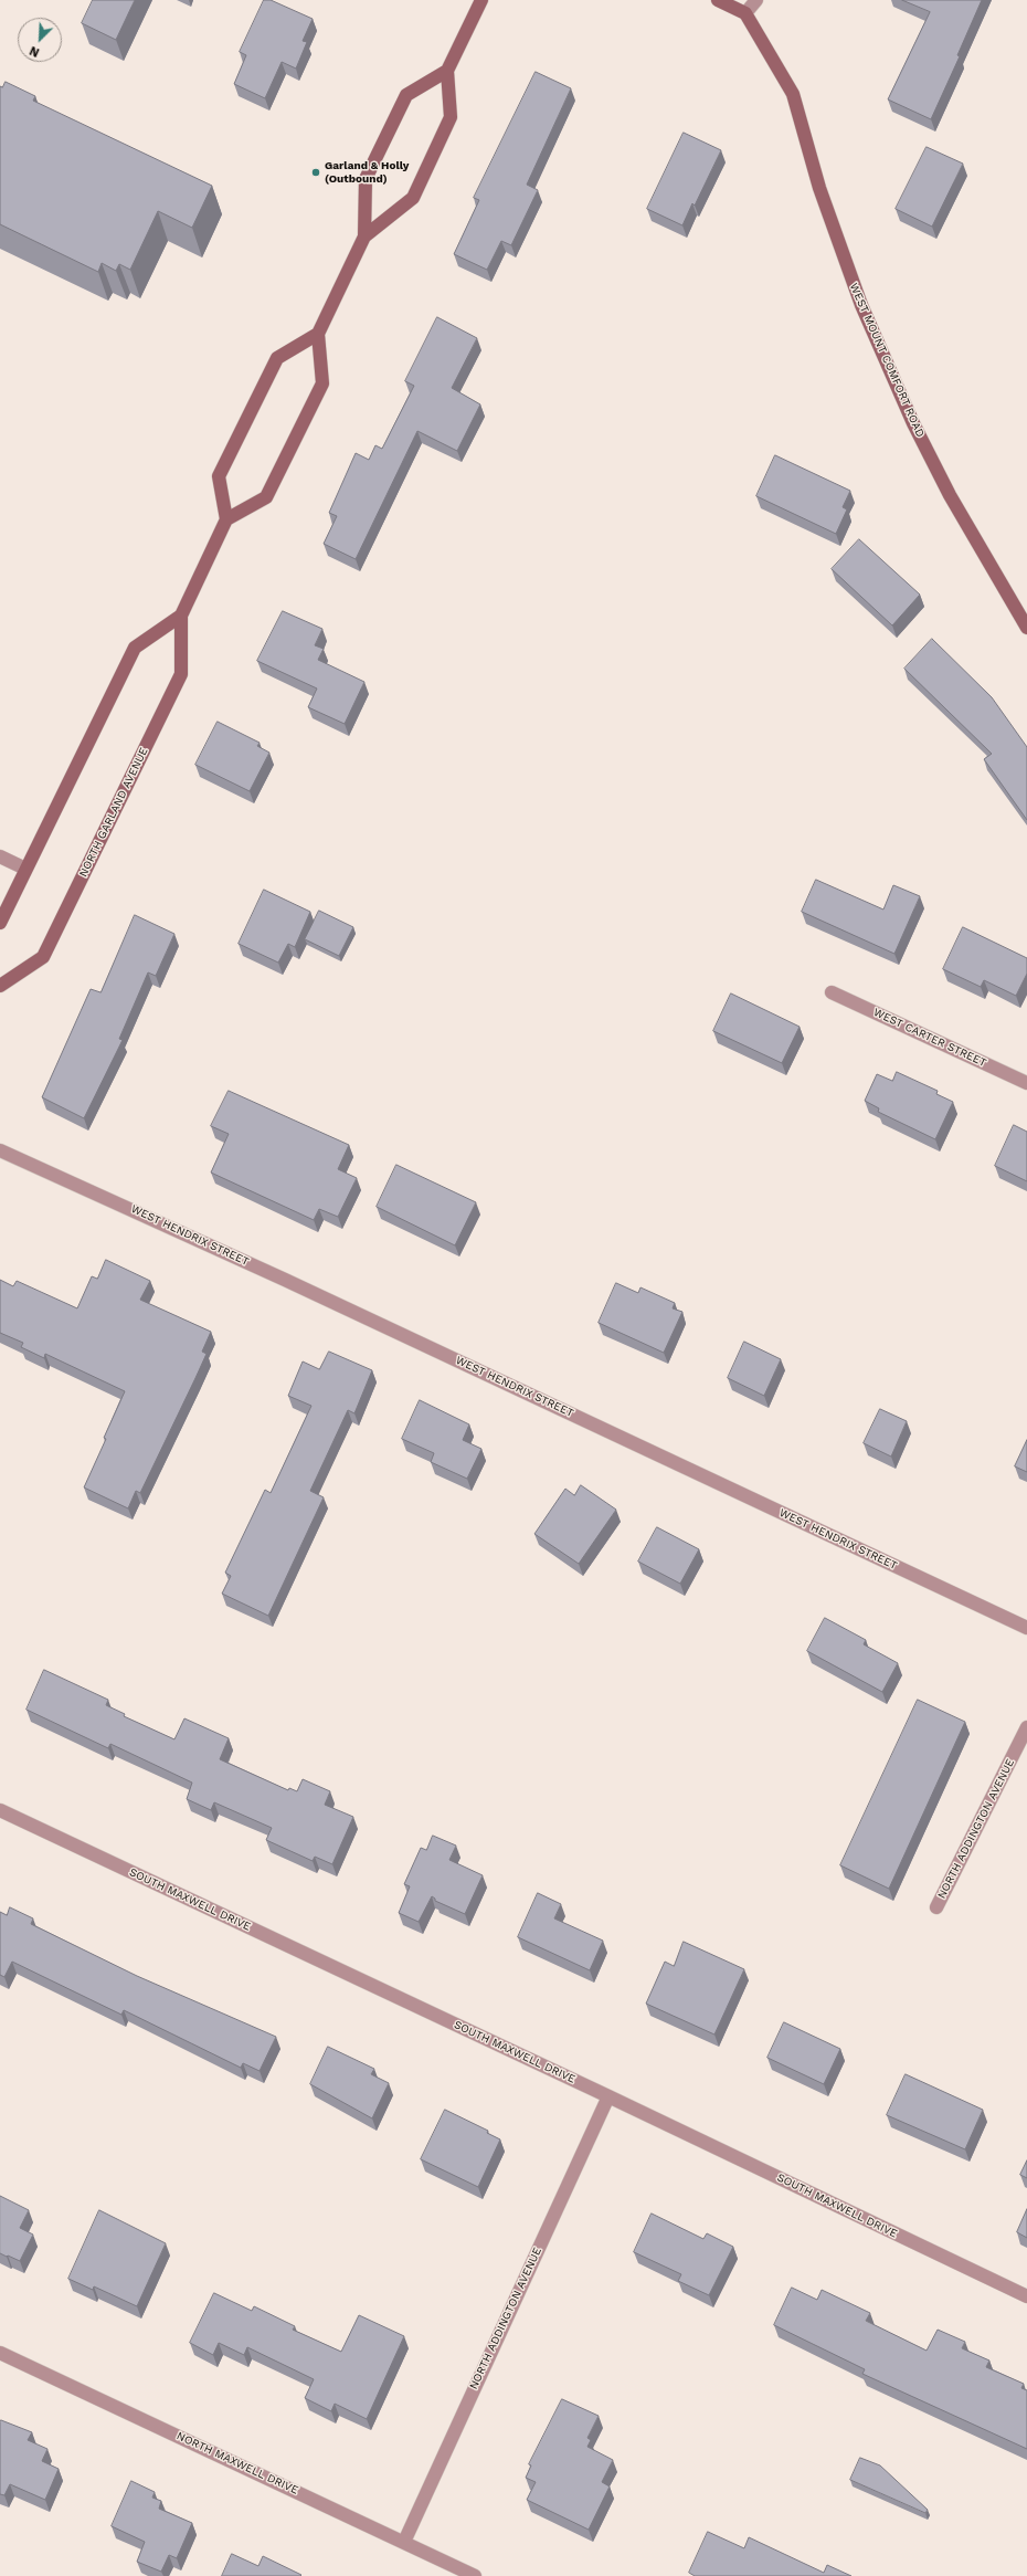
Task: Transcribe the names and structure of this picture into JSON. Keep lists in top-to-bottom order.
{
  "streets": {
    "main road": ["WEST MOUNT COMFORT ROAD", "NORTH GARLAND AVENUE"],
    "street": [
      "WEST CARTER STREET",
      "WEST HENDRIX STREET",
      "NORTH ADDINGTON AVENUE",
      "SOUTH MAXWELL DRIVE",
      "NORTH MAXWELL DRIVE"
    ]
  },
  "crossings": [
    ["NORTH ADDINGTON AVENUE", "SOUTH MAXWELL DRIVE"],
    ["NORTH ADDINGTON AVENUE", "NORTH MAXWELL DRIVE"]
  ],
  "places": ["Garland & Holly (Outbound)"],
  "north": "bottom left"
}
